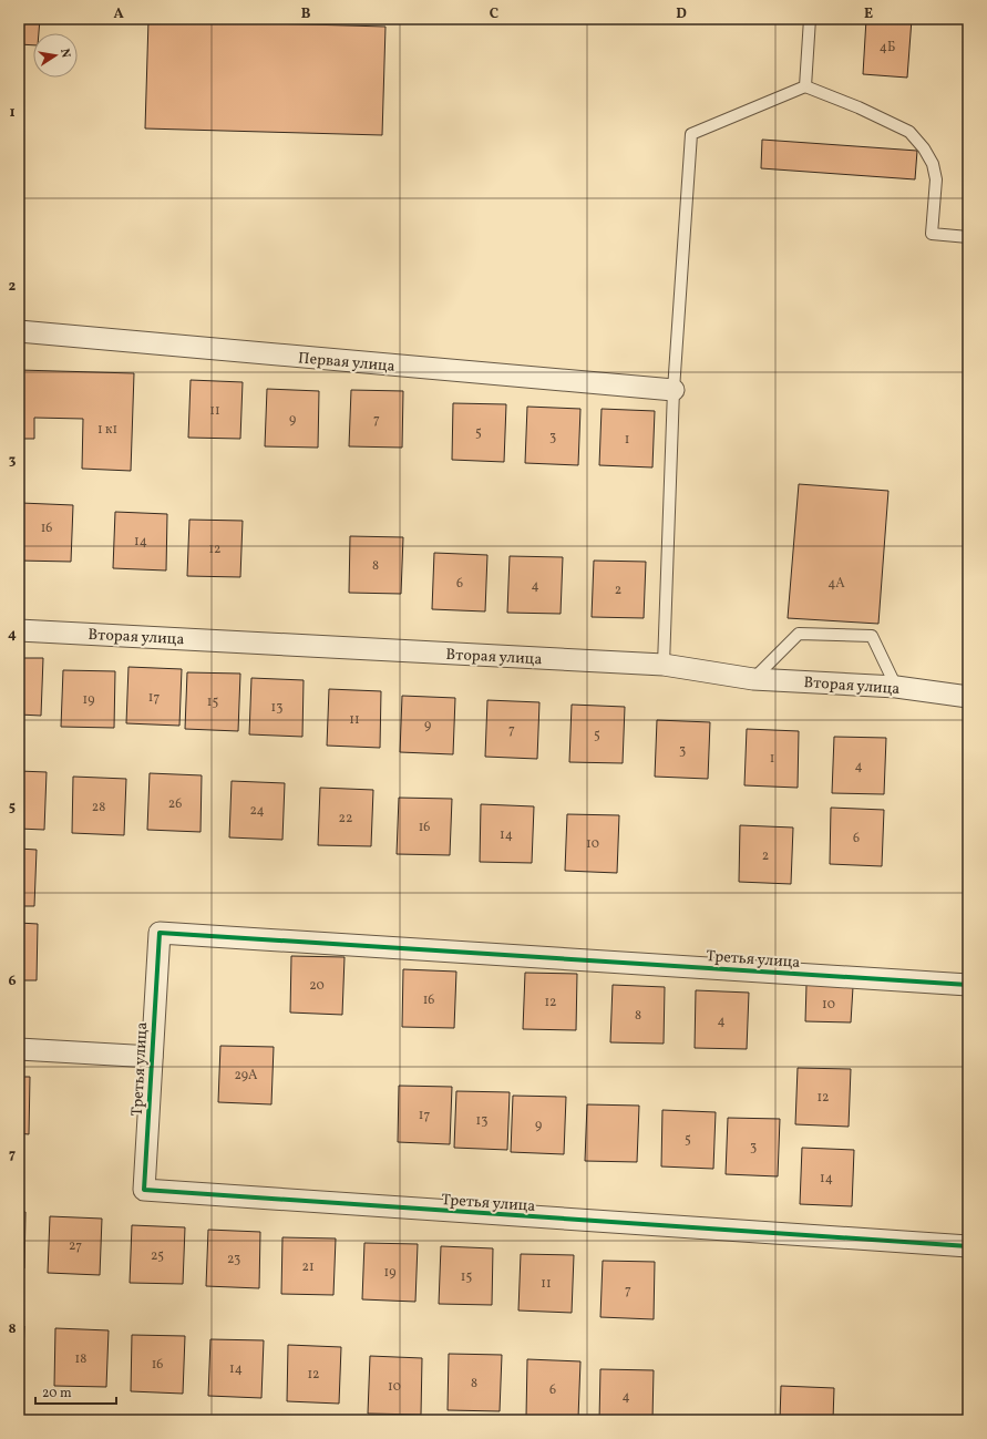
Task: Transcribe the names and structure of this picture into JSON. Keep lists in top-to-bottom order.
{
  "streets": {
    "street": ["Первая улица", "Вторая улица", "Третья улица"]
  },
  "house_numbers": [
    "4Б",
    "11",
    "9",
    "7",
    "1 к1",
    "5",
    "3",
    "1",
    "16",
    "14",
    "12",
    "8",
    "6",
    "4А",
    "4",
    "2",
    "17",
    "19",
    "15",
    "13",
    "11",
    "9",
    "7",
    "5",
    "3",
    "1",
    "4",
    "26",
    "28",
    "24",
    "22",
    "16",
    "14",
    "6",
    "10",
    "2",
    "20",
    "16",
    "12",
    "10",
    "8",
    "4",
    "29А",
    "12",
    "17",
    "13",
    "9",
    "5",
    "3",
    "14",
    "27",
    "25",
    "23",
    "21",
    "19",
    "15",
    "11",
    "7",
    "18",
    "16",
    "14",
    "12",
    "8",
    "10",
    "6",
    "4"
  ],
  "scale_bar": "20 m",
  "north": "right",
  "grid": {
    "columns": [
      "A",
      "B",
      "C",
      "D",
      "E"
    ],
    "rows": [
      "1",
      "2",
      "3",
      "4",
      "5",
      "6",
      "7",
      "8"
    ]
  }
}
